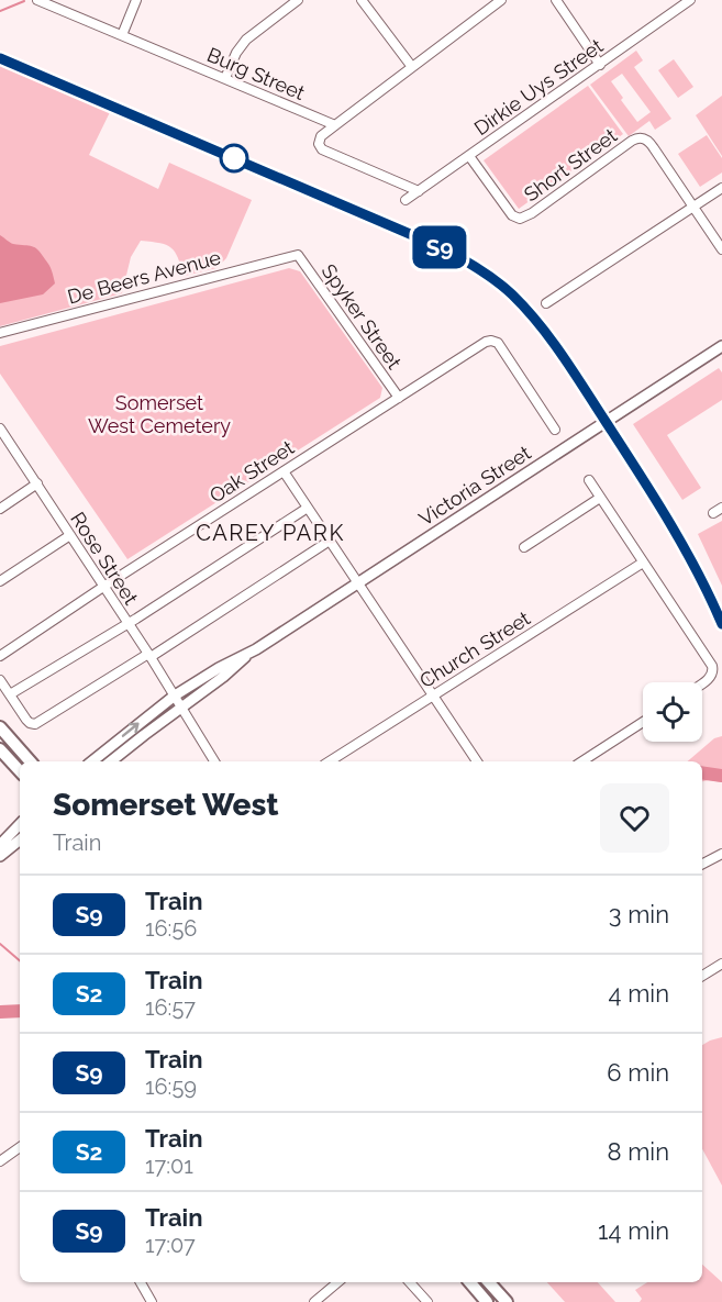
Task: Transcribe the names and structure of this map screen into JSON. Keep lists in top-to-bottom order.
{
  "streets": {
    "main road": ["Victoria Street"],
    "street": [
      "Burg Street",
      "Dirkie Uys Street",
      "Short Street",
      "De Beers Avenue",
      "Spyker Street",
      "Oak Street",
      "Rose Street",
      "Church Street"
    ]
  },
  "crossings": [
    ["Dirkie Uys Street", "Short Street"],
    ["De Beers Avenue", "Spyker Street"],
    ["Spyker Street", "Oak Street"],
    ["Oak Street", "Rose Street"],
    ["Victoria Street", "Rose Street"]
  ],
  "districts": ["CAREY PARK"],
  "parks": ["Somerset West Cemetery"],
  "page": {
    "on_map": "S9",
    "heading": ["Somerset West", "Train"],
    "list": [
      {
        "mark": "S9",
        "name": "Train",
        "note": "16:56",
        "value": "3 min"
      },
      {
        "mark": "S2",
        "name": "Train",
        "note": "16:57",
        "value": "4 min"
      },
      {
        "mark": "S9",
        "name": "Train",
        "note": "16:59",
        "value": "6 min"
      },
      {
        "mark": "S2",
        "name": "Train",
        "note": "17:01",
        "value": "8 min"
      },
      {
        "mark": "S9",
        "name": "Train",
        "note": "17:07",
        "value": "14 min"
      }
    ]
  }
}
